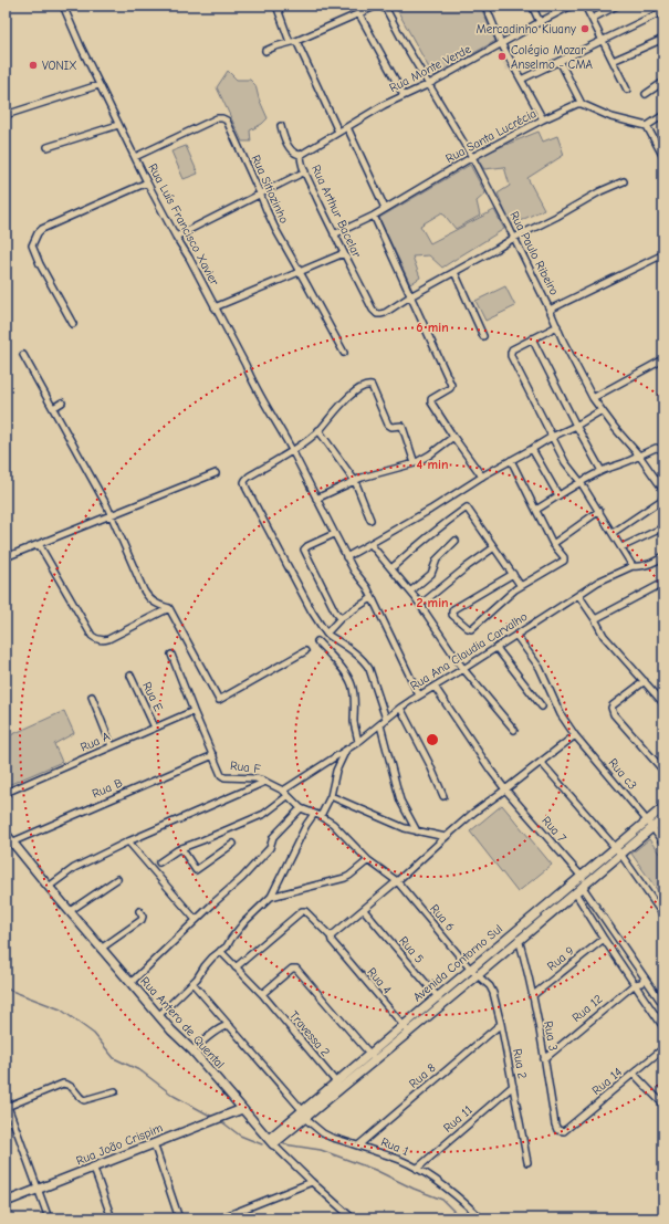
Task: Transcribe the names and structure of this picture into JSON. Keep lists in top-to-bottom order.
{
  "streets": {
    "street": [
      "Rua Monte Verde",
      "Rua Santa Lucrécia",
      "Rua Sitiozinho",
      "Rua Arthur Bacelar",
      "Rua Luís Francisco Xavier",
      "Rua Paulo Ribeiro",
      "Rua Ana Claudia Carvalho",
      "Rua E",
      "Rua A",
      "Rua F",
      "Rua c3",
      "Rua B",
      "Rua 7",
      "Rua 6",
      "Rua 5",
      "Rua 9",
      "Avenida Contorno Sul",
      "Rua 4",
      "Rua 12",
      "Rua Antero de Quental",
      "Travessa 2",
      "Rua 3",
      "Rua 2",
      "Rua 8",
      "Rua 14",
      "Rua 11",
      "Rua João Crispim",
      "Rua 1"
    ]
  },
  "crossings": [
    ["Rua Monte Verde", "Rua Arthur Bacelar"],
    ["Rua Monte Verde", "Rua Paulo Ribeiro"],
    ["Rua Santa Lucrécia", "Rua Arthur Bacelar"],
    ["Rua Santa Lucrécia", "Rua Paulo Ribeiro"],
    ["Rua Sitiozinho", "Rua Luís Francisco Xavier"],
    ["Rua Luís Francisco Xavier", "Rua Ana Claudia Carvalho"],
    ["Rua Ana Claudia Carvalho", "Rua F"],
    ["Rua Ana Claudia Carvalho", "Rua c3"],
    ["Rua Ana Claudia Carvalho", "Rua 7"],
    ["Rua E", "Rua A"],
    ["Rua A", "Rua F"],
    ["Rua F", "Rua B"],
    ["Rua F", "Rua 6"],
    ["Rua c3", "Avenida Contorno Sul"],
    ["Rua B", "Rua Antero de Quental"],
    ["Rua 7", "Avenida Contorno Sul"],
    ["Rua 7", "Rua 12"],
    ["Rua 6", "Avenida Contorno Sul"],
    ["Rua 6", "Rua 2"],
    ["Rua 5", "Avenida Contorno Sul"],
    ["Rua 9", "Rua 3"],
    ["Avenida Contorno Sul", "Rua 4"],
    ["Avenida Contorno Sul", "Rua Antero de Quental"],
    ["Avenida Contorno Sul", "Travessa 2"],
    ["Avenida Contorno Sul", "Rua 3"],
    ["Avenida Contorno Sul", "Rua 2"],
    ["Avenida Contorno Sul", "Rua 1"],
    ["Rua 4", "Travessa 2"],
    ["Rua 12", "Rua 3"],
    ["Rua Antero de Quental", "Rua João Crispim"],
    ["Rua 3", "Rua 14"],
    ["Rua 2", "Rua 8"],
    ["Rua 2", "Rua 11"],
    ["Rua 8", "Rua 1"],
    ["Rua 11", "Rua 1"]
  ],
  "places": ["Mercadinho Kiuany", "Colégio Mozar Anselmo - CMA", "VONIX"],
  "rings": ["6 min", "4 min", "2 min"]
}
